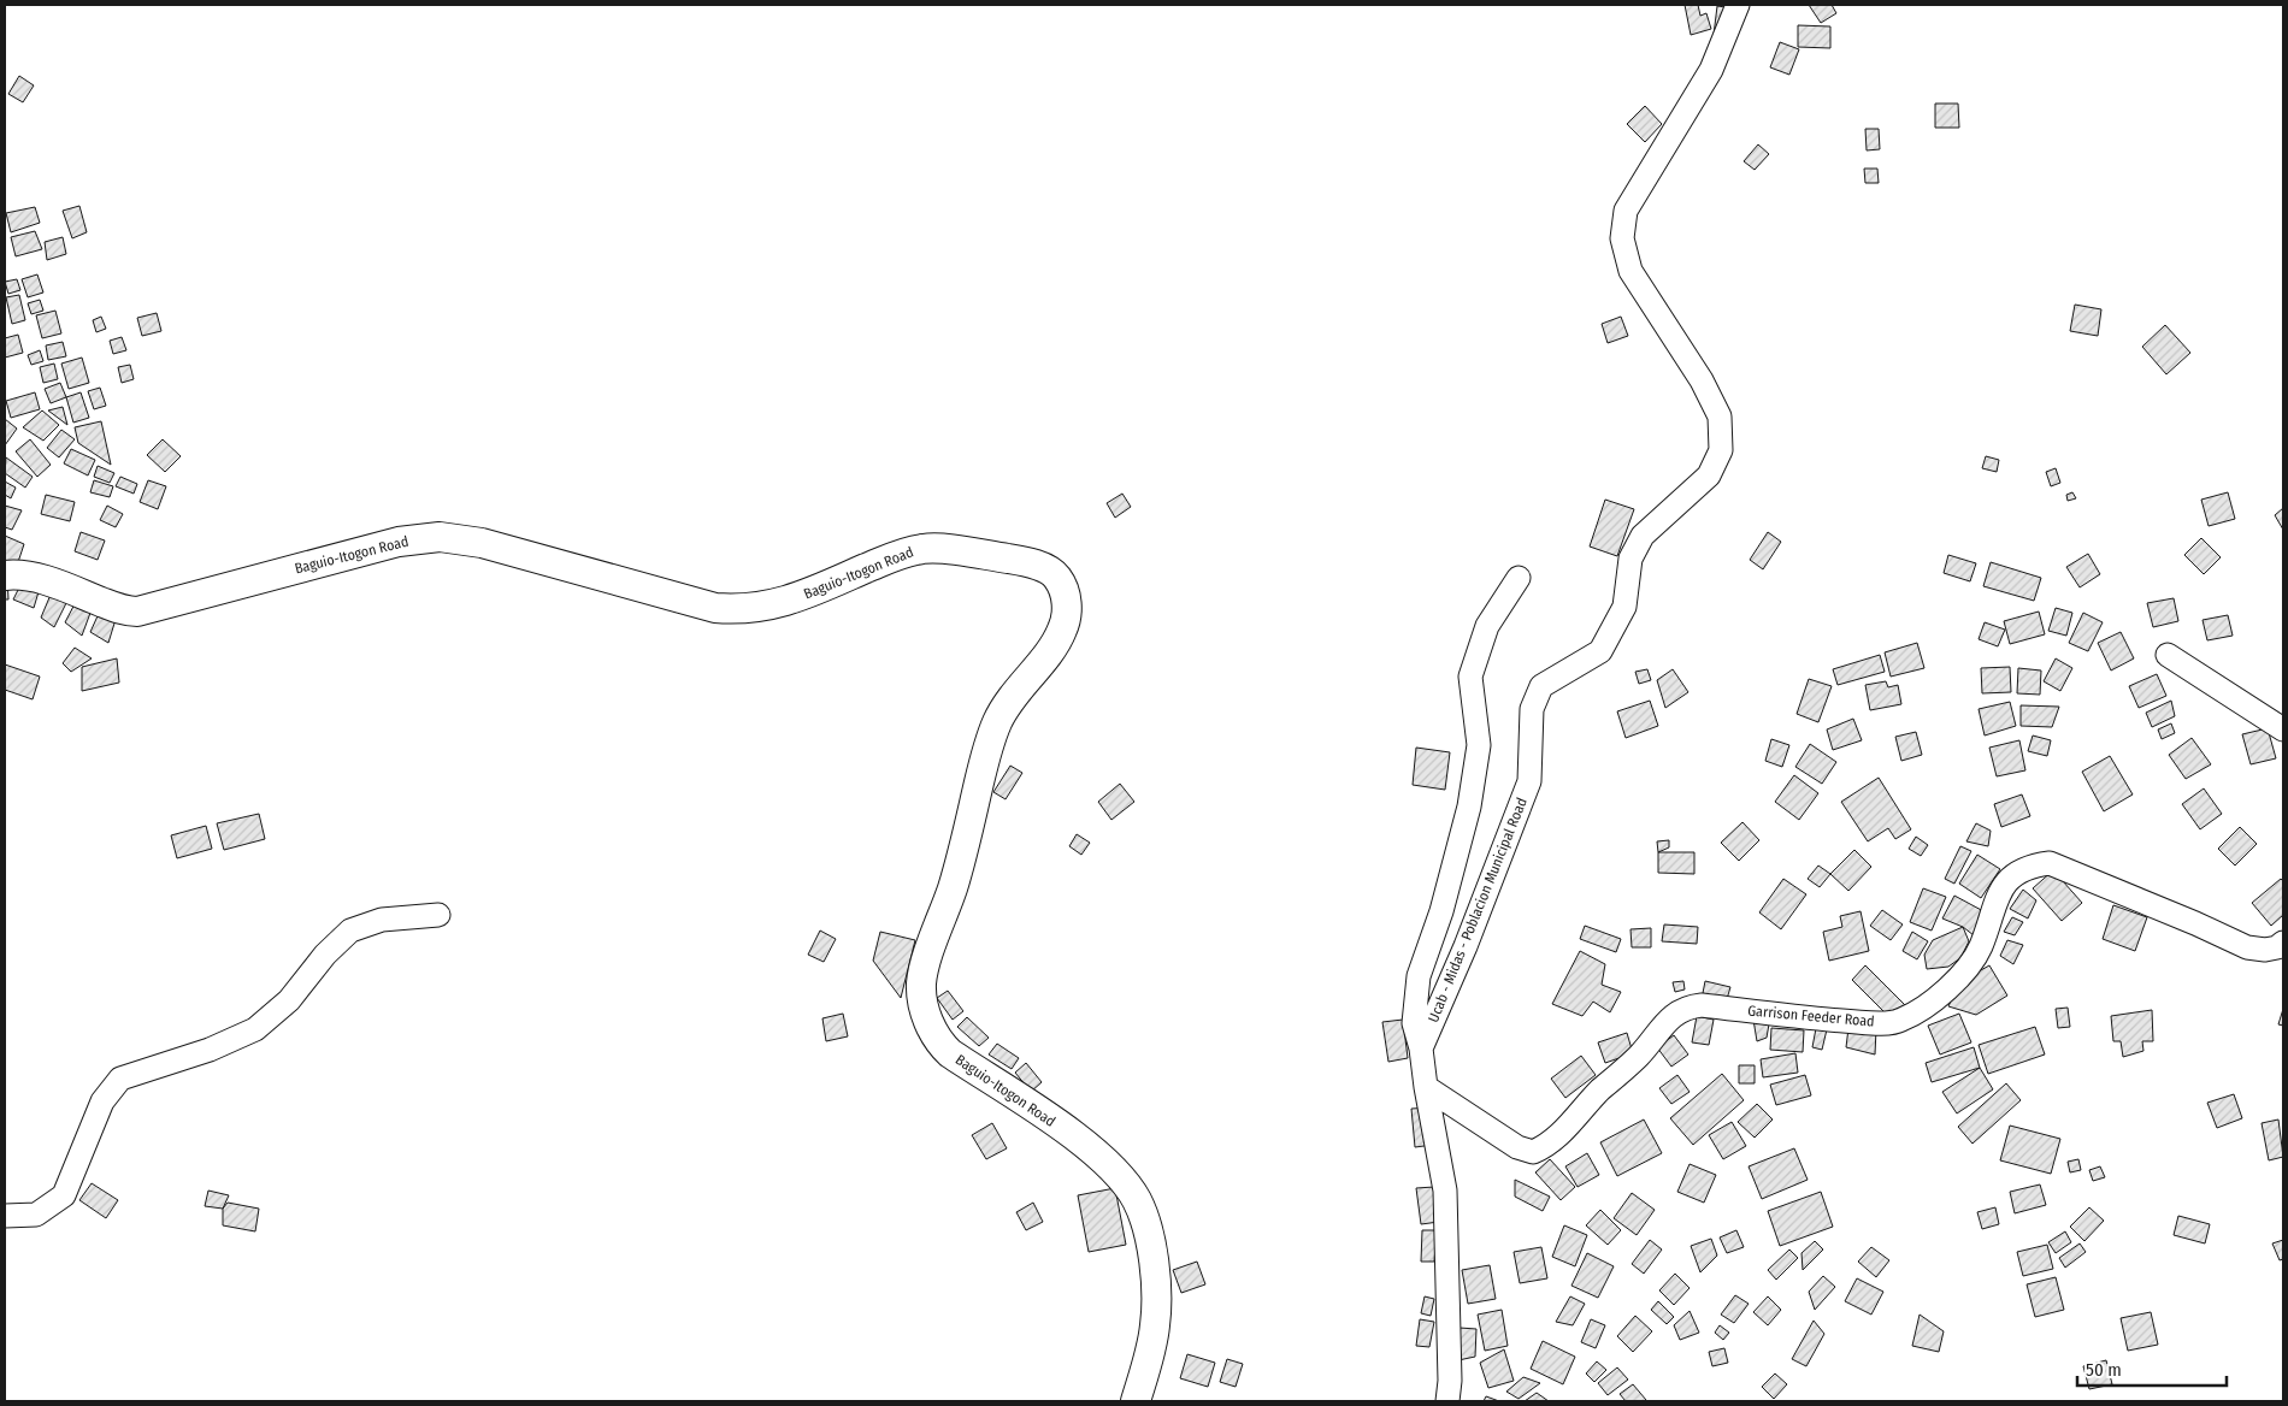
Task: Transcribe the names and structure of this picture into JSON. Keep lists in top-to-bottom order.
{
  "streets": {
    "main road": ["Baguio-Itogon Road"],
    "street": ["Ucab - Midas - Poblacion Municipal Road", "Garrison Feeder Road"]
  },
  "scale_bar": "50 m"
}
